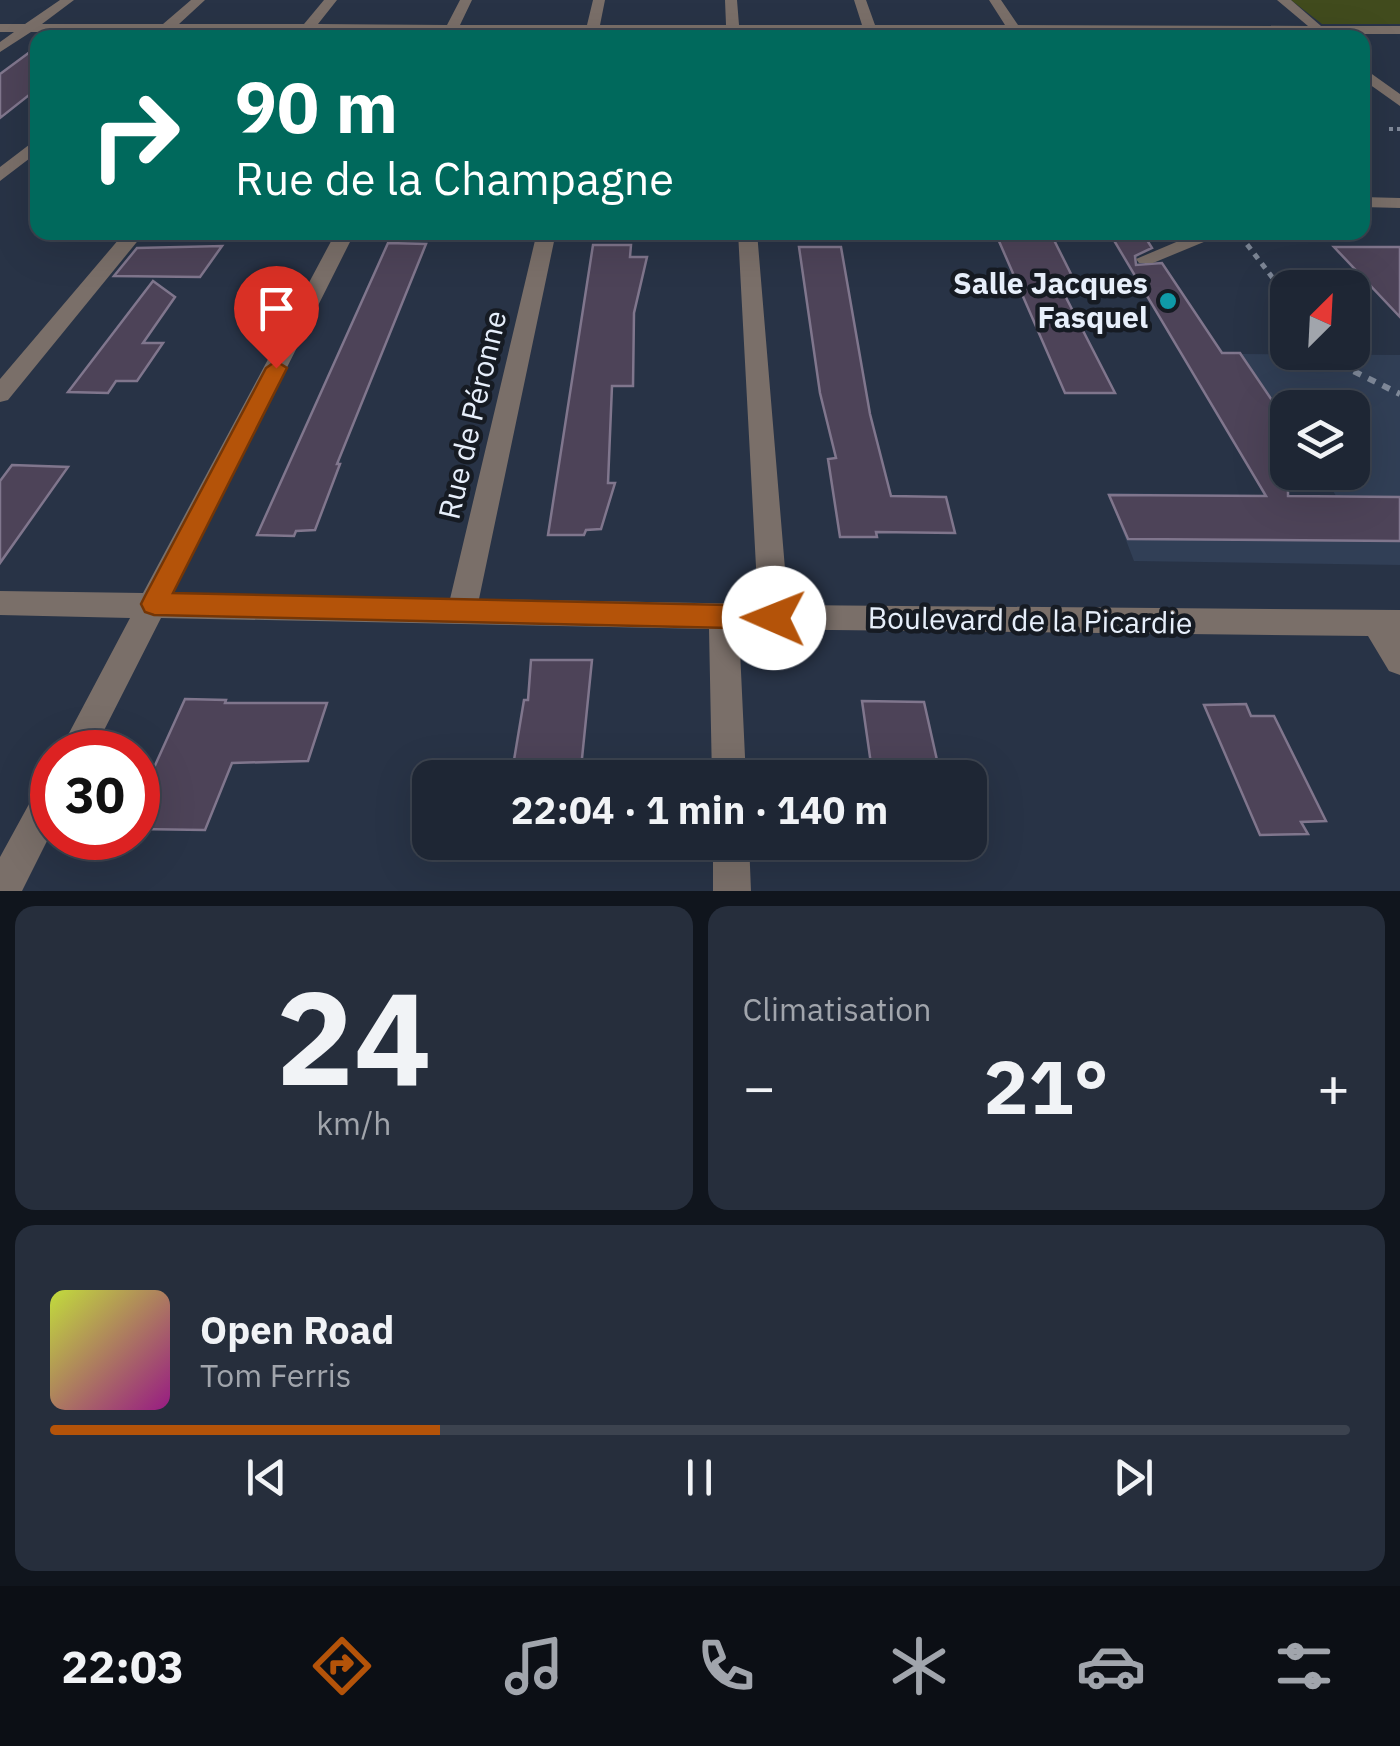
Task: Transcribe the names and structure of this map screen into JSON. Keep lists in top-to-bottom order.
{
  "streets": {
    "street": ["Rue de Péronne", "Boulevard de la Picardie"]
  },
  "crossings": [
    ["Rue de Péronne", "Boulevard de la Picardie"]
  ],
  "places": ["Salle Jacques Fasquel"],
  "north": "top right",
  "page": {
    "turn": ["90 m", "Rue de la Champagne"],
    "limit": "30",
    "trip": "22:04 · 1 min · 140 m",
    "tile": [
      ["24", "km/h"],
      "Climatisation"
    ],
    "heat": ["−", "21°", "+"],
    "song": ["Open Road", "Tom Ferris"],
    "tabs": "22:03"
  }
}
